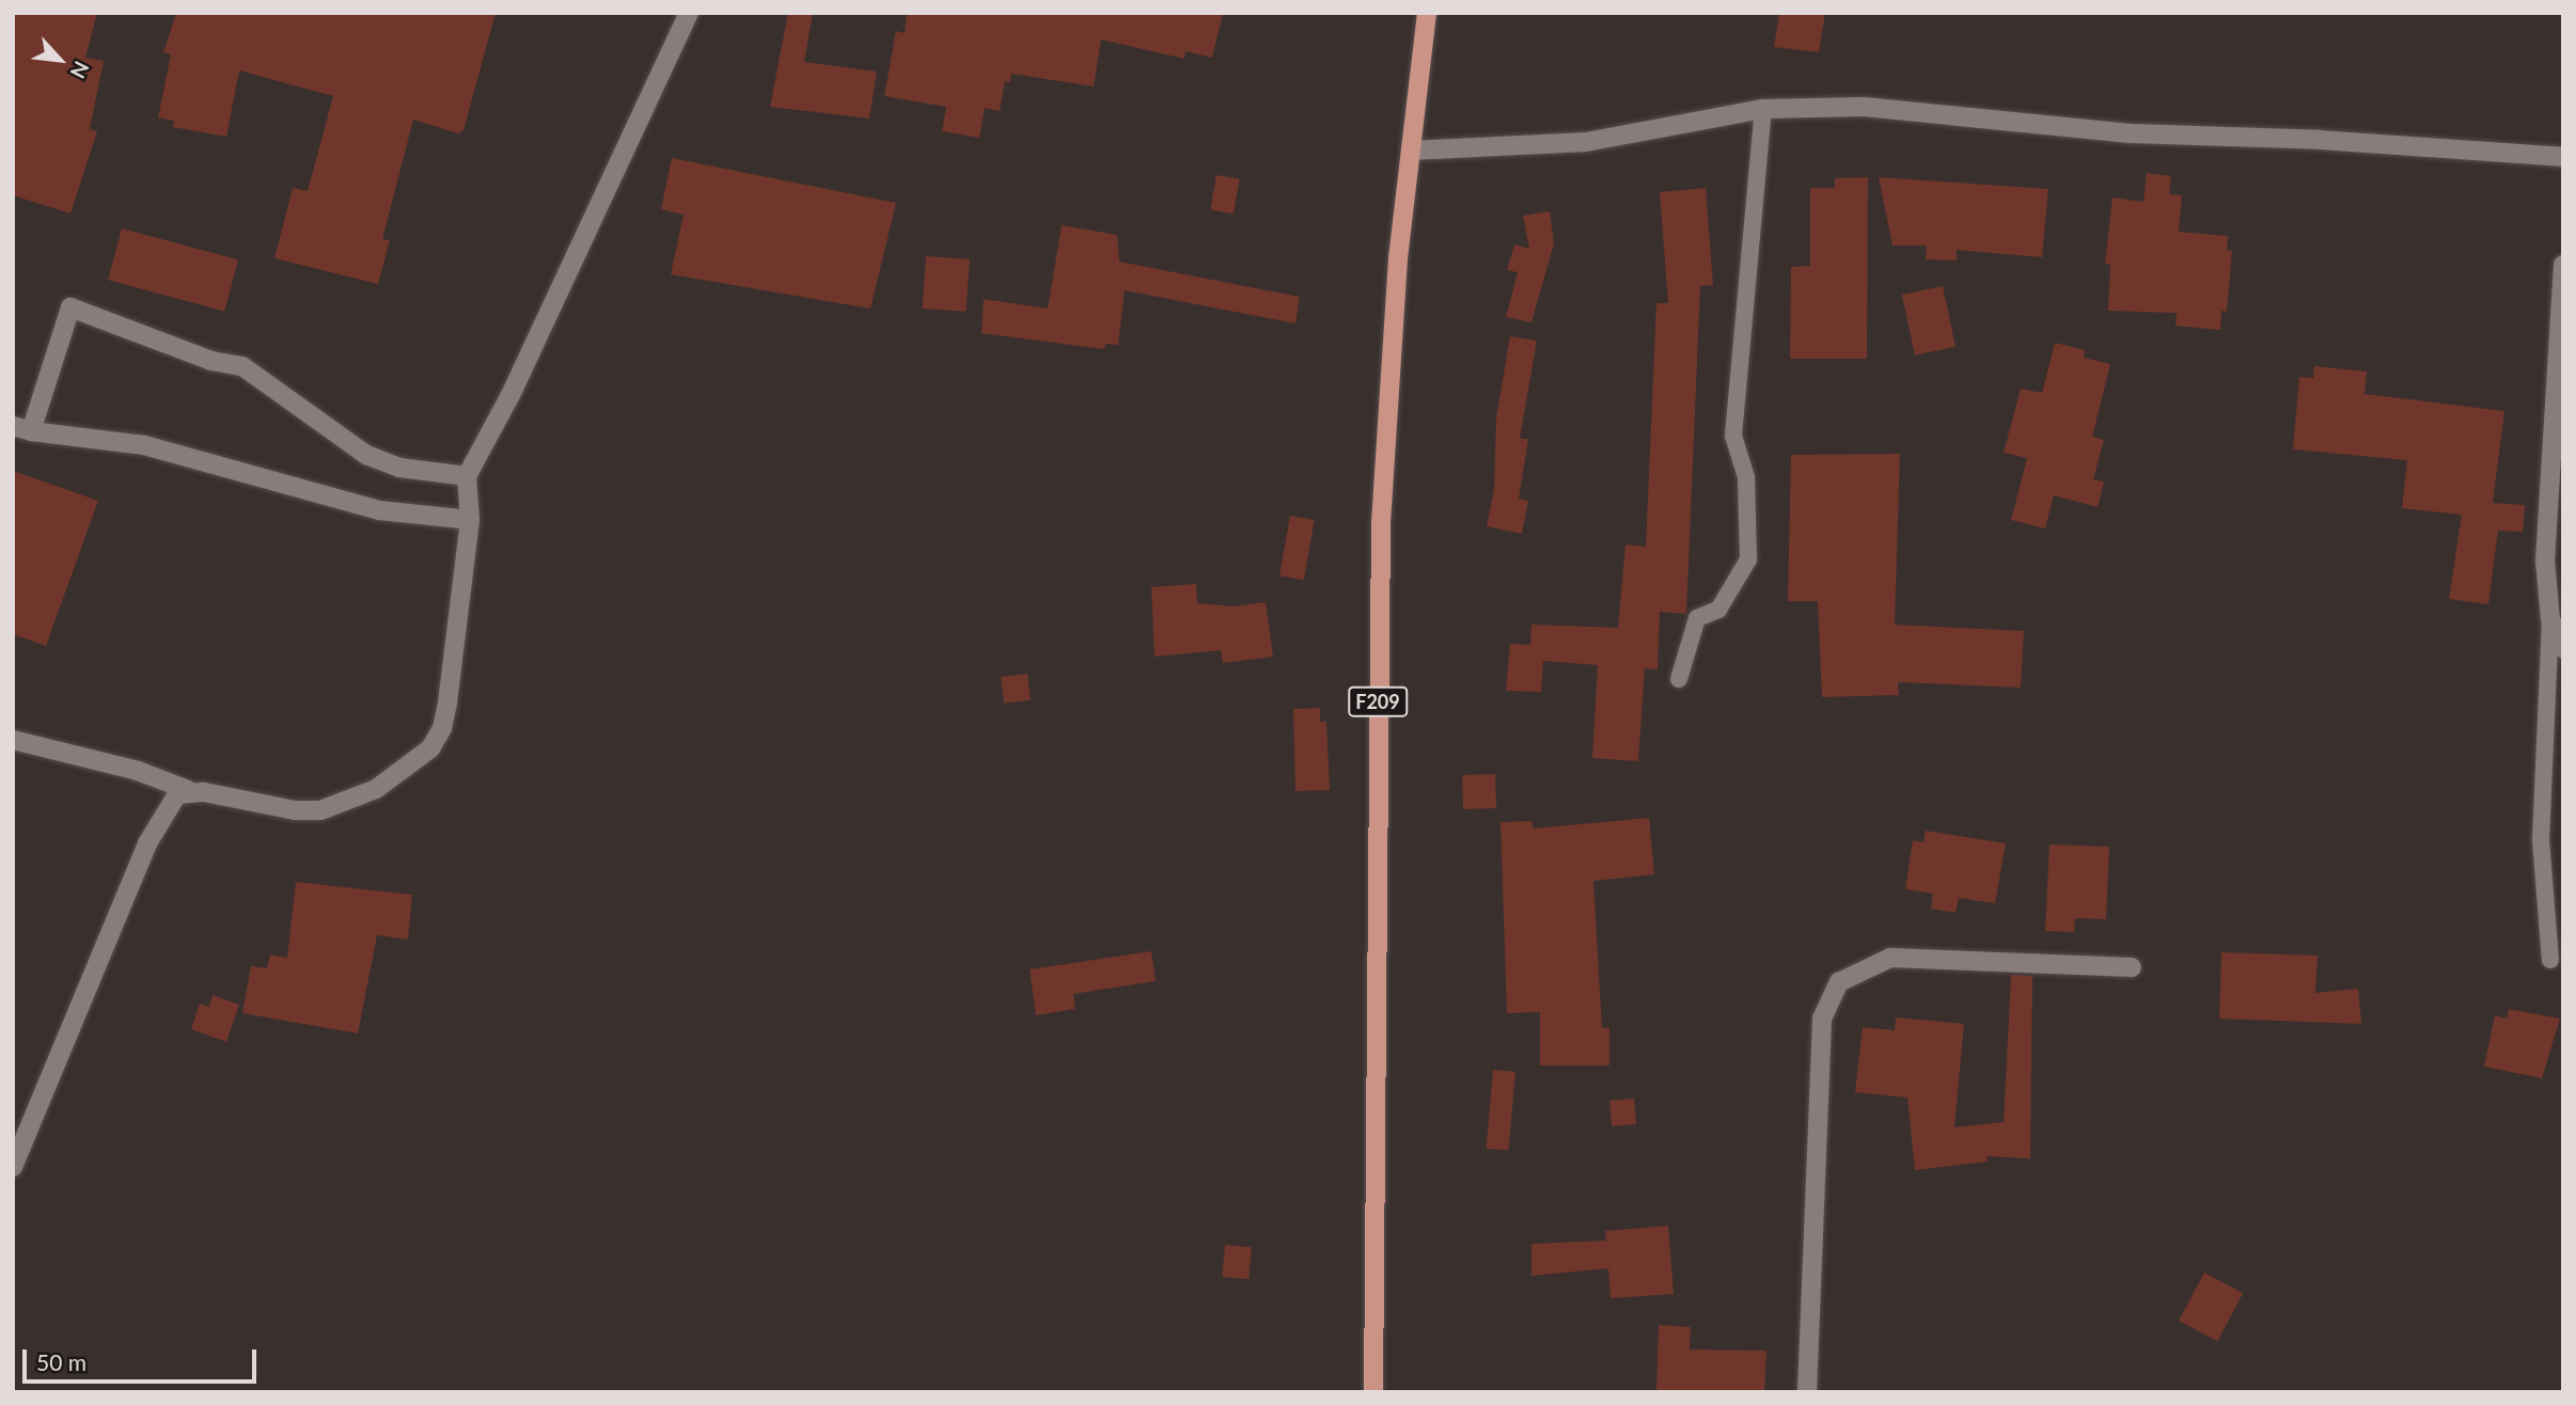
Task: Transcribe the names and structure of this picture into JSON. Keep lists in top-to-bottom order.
{
  "streets": {
    "main road": ["F209"]
  },
  "scale_bar": "50 m",
  "north": "bottom right"
}
